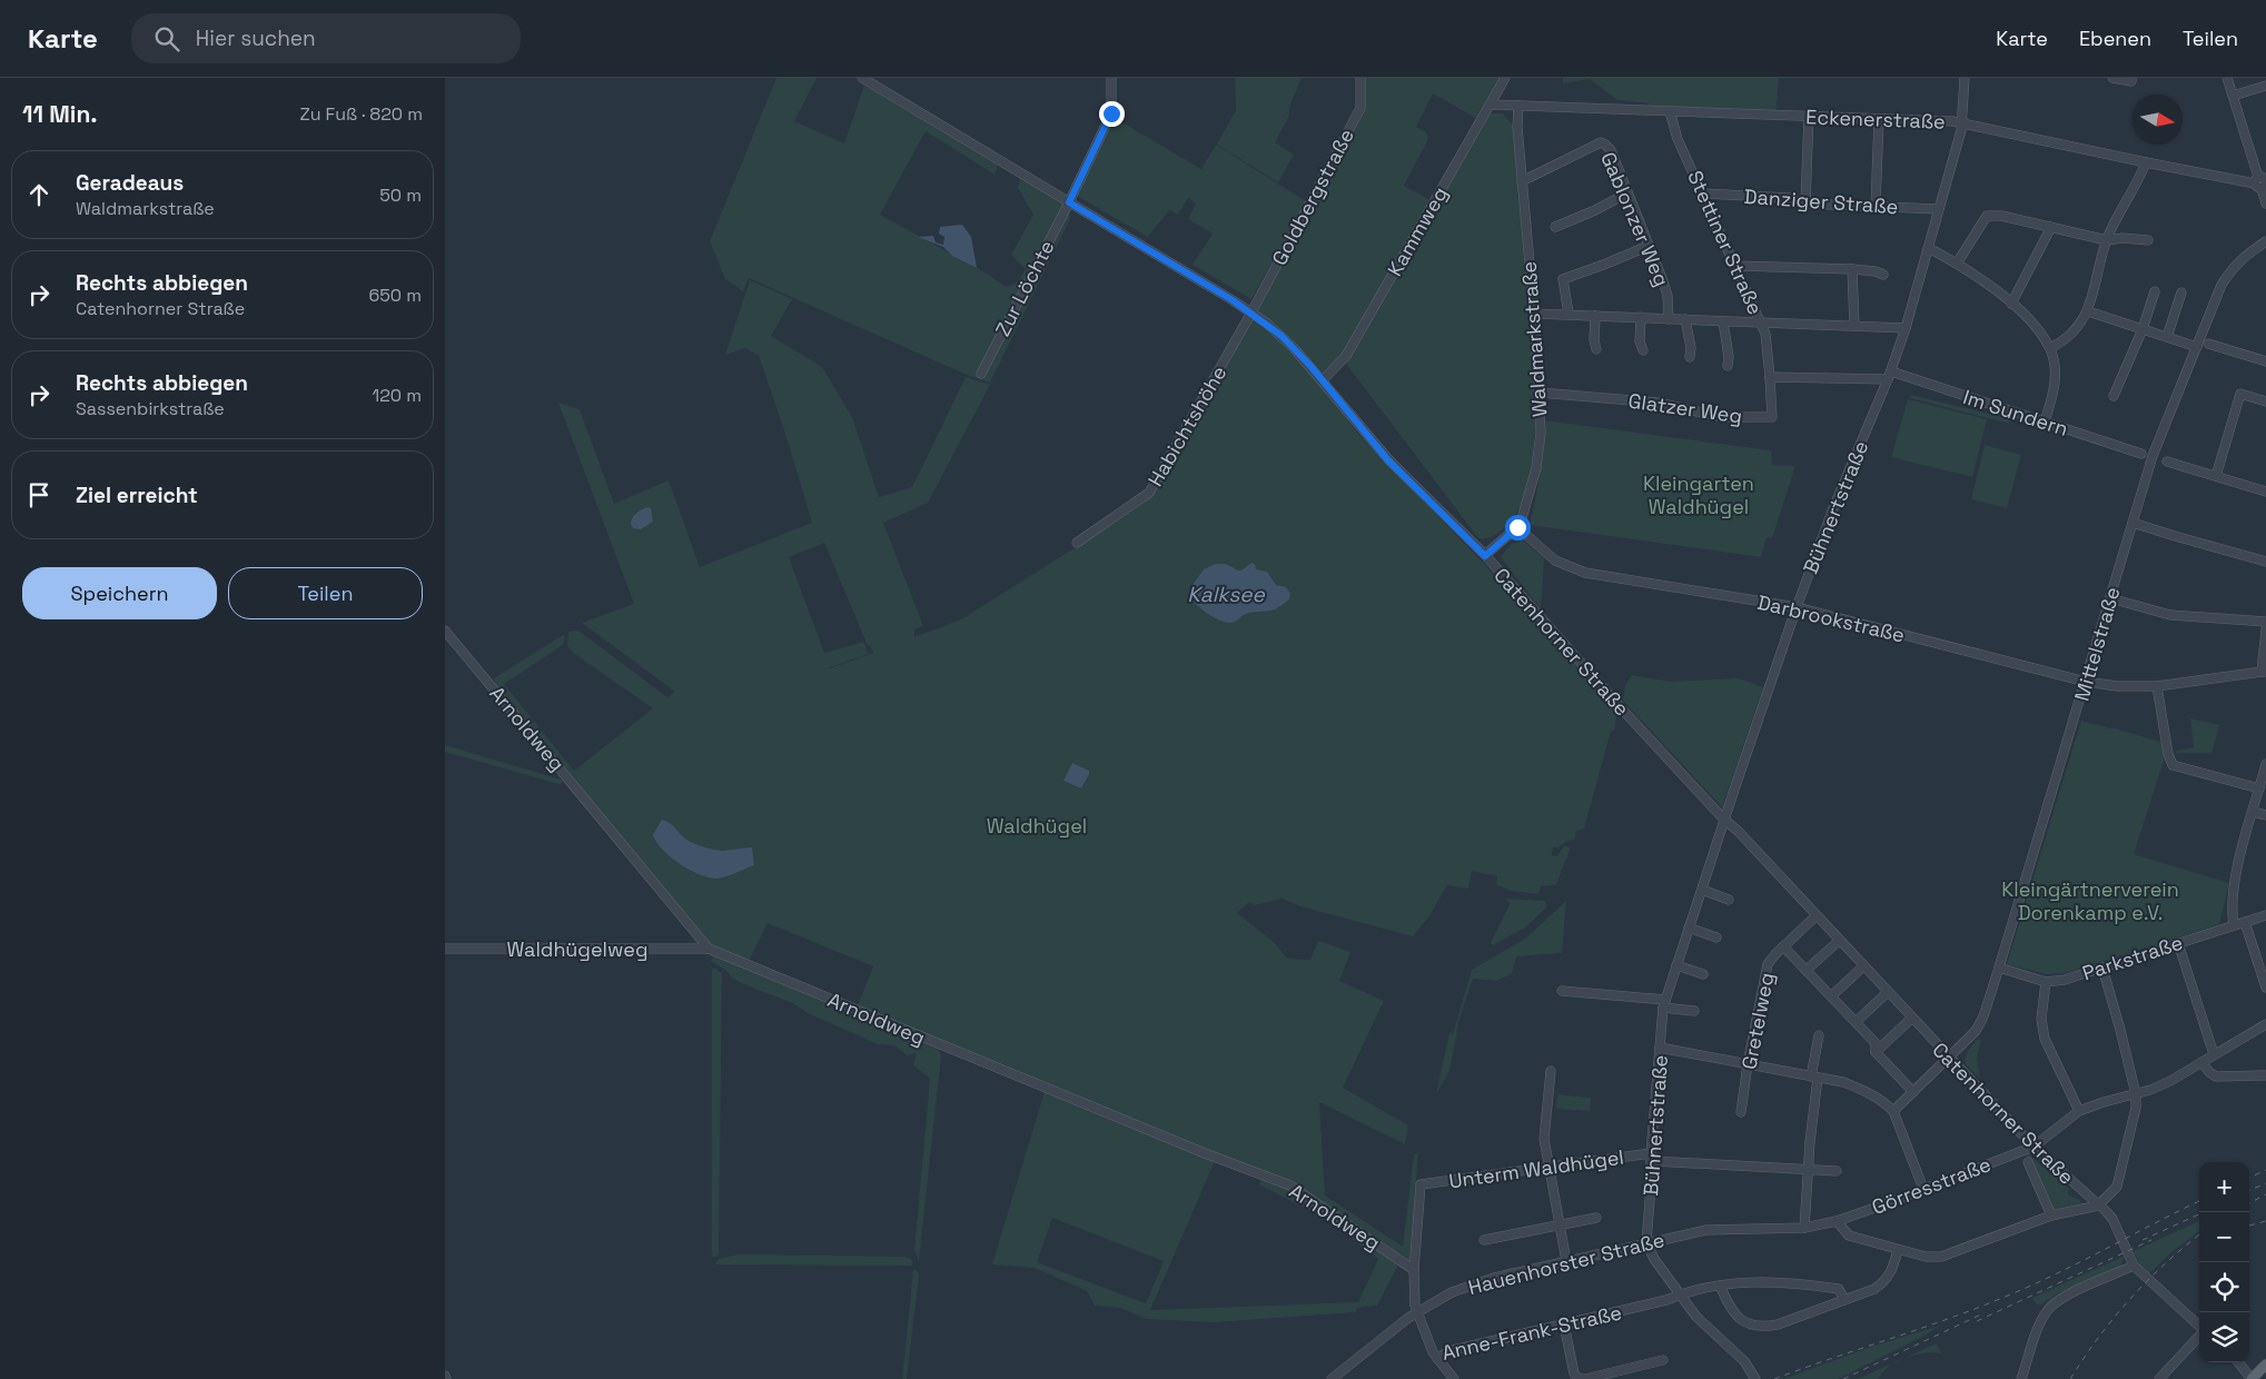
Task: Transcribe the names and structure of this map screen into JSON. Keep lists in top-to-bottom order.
{
  "streets": {
    "street": [
      "Eckenerstraße",
      "Goldbergstraße",
      "Danziger Straße",
      "Gablonzer Weg",
      "Kammweg",
      "Stettiner Straße",
      "Zur Löchte",
      "Waldmarkstraße",
      "Glatzer Weg",
      "Im Sundern",
      "Habichtshöhe",
      "Bühnertstraße",
      "Darbrookstraße",
      "Catenhorner Straße",
      "Mittelstraße",
      "Arnoldweg",
      "Waldhügelweg",
      "Parkstraße",
      "Gretelweg",
      "Unterm Waldhügel",
      "Görresstraße",
      "Hauenhorster Straße",
      "Anne-Frank-Straße"
    ]
  },
  "crossings": [
    ["Eckenerstraße", "Kammweg"],
    ["Eckenerstraße", "Stettiner Straße"],
    ["Eckenerstraße", "Waldmarkstraße"],
    ["Eckenerstraße", "Bühnertstraße"],
    ["Goldbergstraße", "Habichtshöhe"],
    ["Goldbergstraße", "Catenhorner Straße"],
    ["Danziger Straße", "Stettiner Straße"],
    ["Danziger Straße", "Bühnertstraße"],
    ["Gablonzer Weg", "Waldmarkstraße"],
    ["Kammweg", "Catenhorner Straße"],
    ["Stettiner Straße", "Glatzer Weg"],
    ["Zur Löchte", "Catenhorner Straße"],
    ["Waldmarkstraße", "Glatzer Weg"],
    ["Waldmarkstraße", "Darbrookstraße"],
    ["Im Sundern", "Bühnertstraße"],
    ["Habichtshöhe", "Catenhorner Straße"],
    ["Bühnertstraße", "Darbrookstraße"],
    ["Bühnertstraße", "Catenhorner Straße"],
    ["Bühnertstraße", "Unterm Waldhügel"],
    ["Bühnertstraße", "Hauenhorster Straße"],
    ["Darbrookstraße", "Mittelstraße"],
    ["Catenhorner Straße", "Mittelstraße"],
    ["Catenhorner Straße", "Gretelweg"],
    ["Catenhorner Straße", "Görresstraße"],
    ["Mittelstraße", "Parkstraße"],
    ["Arnoldweg", "Waldhügelweg"],
    ["Arnoldweg", "Unterm Waldhügel"],
    ["Görresstraße", "Hauenhorster Straße"],
    ["Hauenhorster Straße", "Anne-Frank-Straße"]
  ],
  "water": ["Kalksee"],
  "parks": ["Kleingarten Waldhügel", "Waldhügel", "Kleingärtnerverein Dorenkamp e.V."],
  "north": "right",
  "page": {
    "header": "Karte",
    "search": "Hier suchen",
    "nav": ["Karte", "Ebenen", "Teilen"],
    "heading": ["11 Min.", "Zu Fuß · 820 m"],
    "list": [
      ["Geradeaus", "Waldmarkstraße", "50 m"],
      ["Rechts abbiegen", "Catenhorner Straße", "650 m"],
      ["Rechts abbiegen", "Sassenbirkstraße", "120 m"],
      "Ziel erreicht"
    ],
    "buttons": ["Speichern", "Teilen"],
    "map_buttons": ["+", "−"]
  }
}
